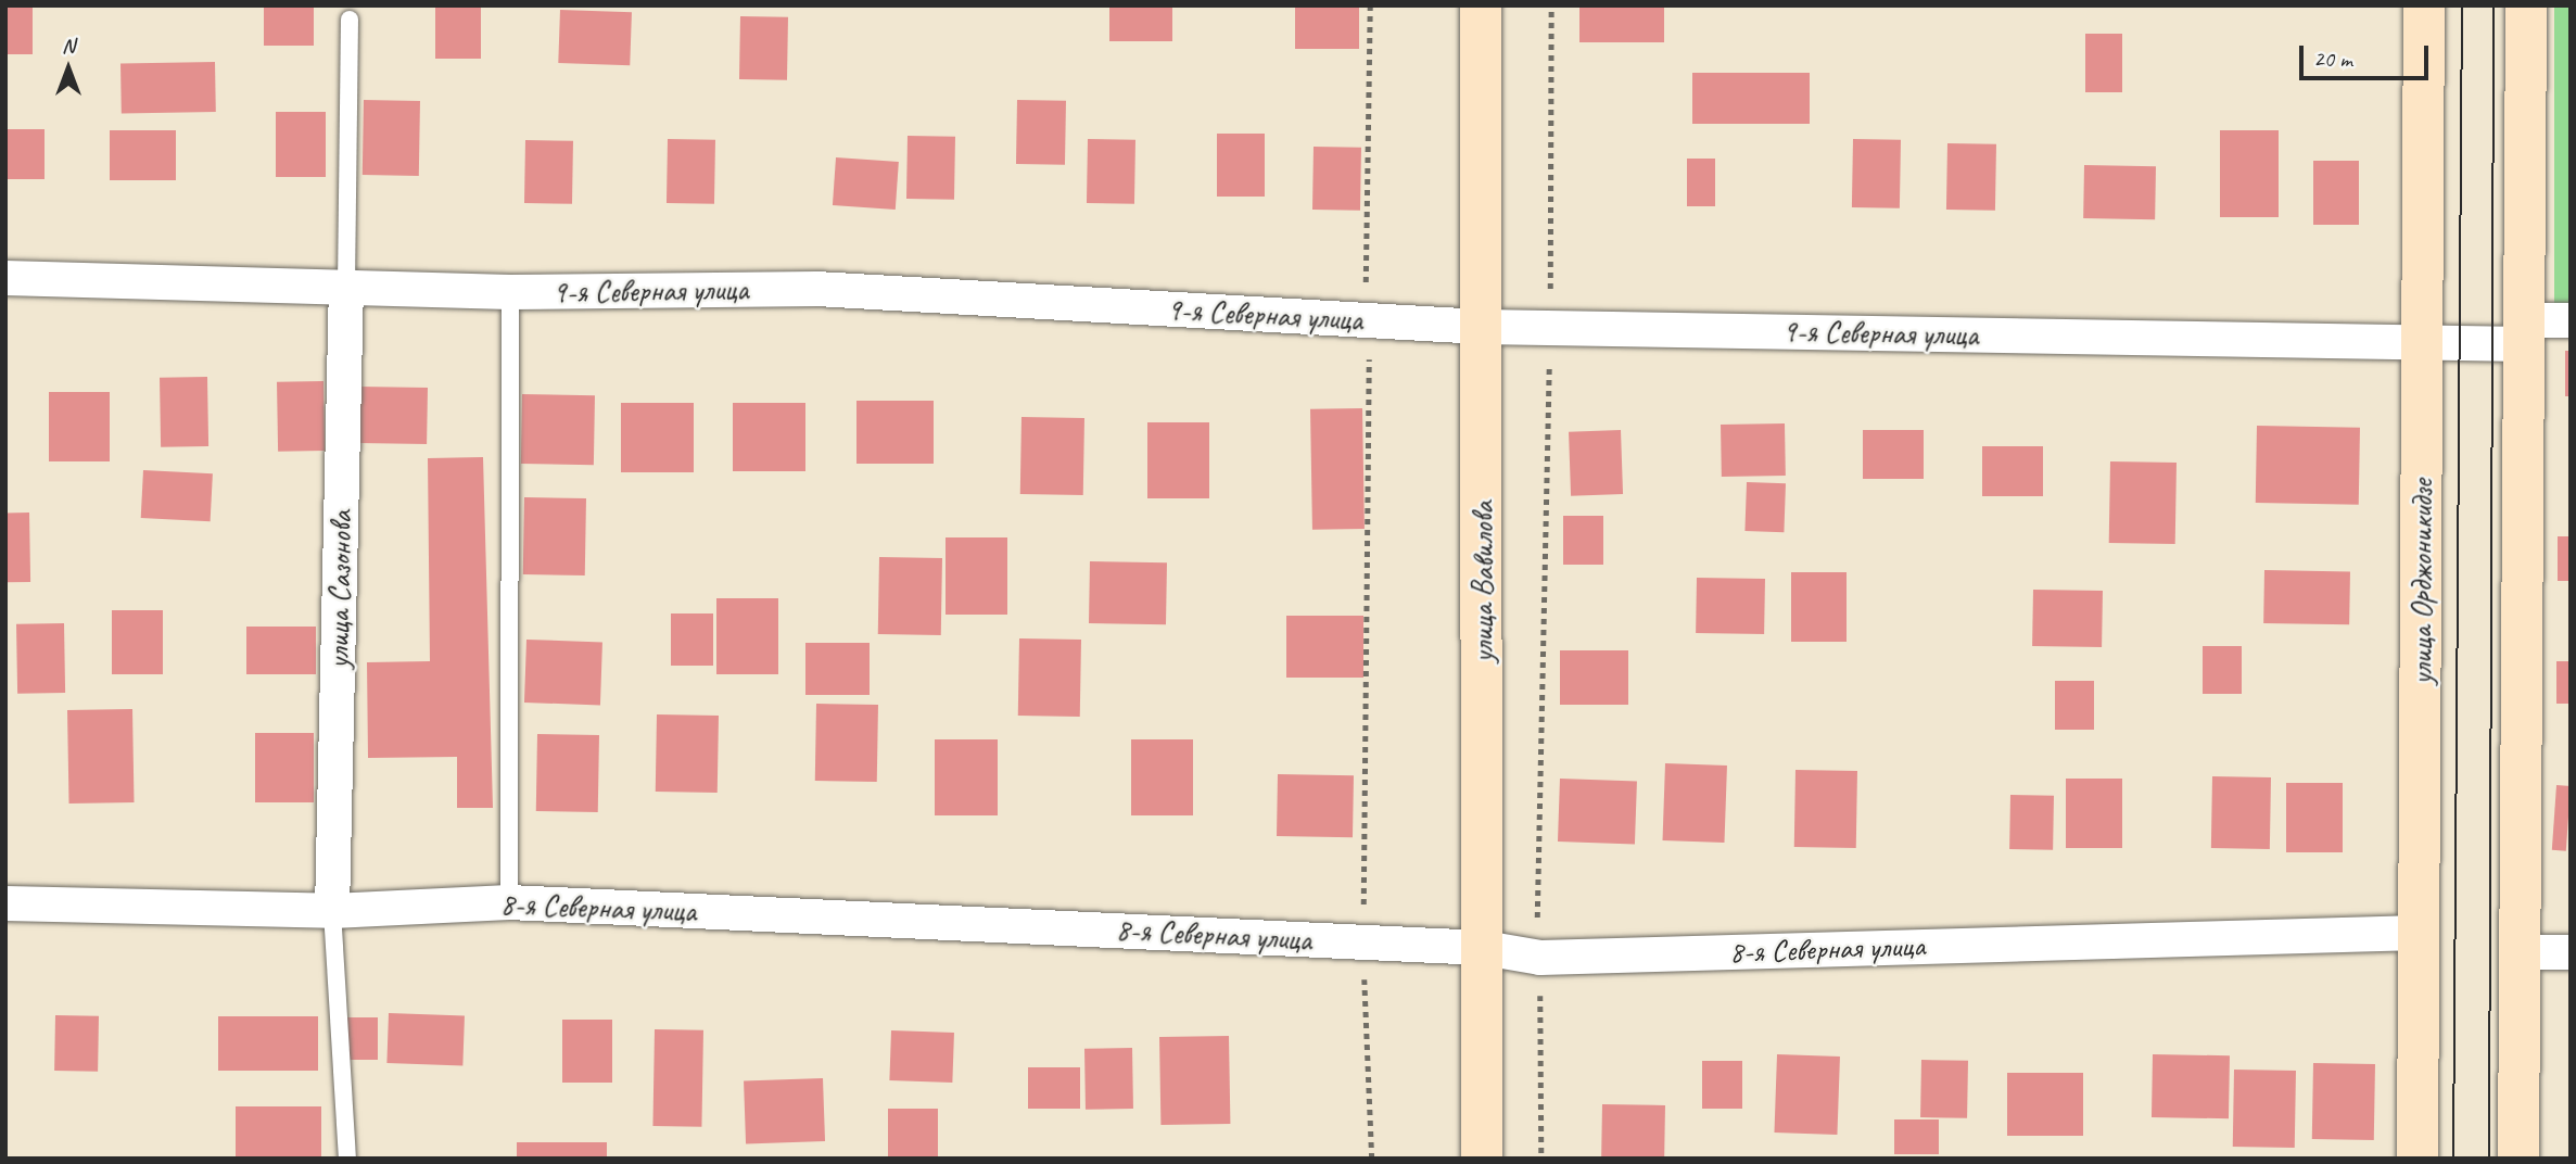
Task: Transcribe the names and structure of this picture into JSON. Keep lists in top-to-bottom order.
{
  "streets": {
    "main road": ["улица Вавилова", "улица Орджоникидзе"],
    "street": ["9-я Северная улица", "улица Сазонова", "8-я Северная улица"]
  },
  "crossings": [
    ["9-я Северная улица", "улица Вавилова"],
    ["9-я Северная улица", "улица Орджоникидзе"],
    ["9-я Северная улица", "улица Сазонова"],
    ["улица Вавилова", "8-я Северная улица"],
    ["улица Орджоникидзе", "8-я Северная улица"],
    ["улица Сазонова", "8-я Северная улица"]
  ],
  "scale_bar": "20 m",
  "north": "top"
}
